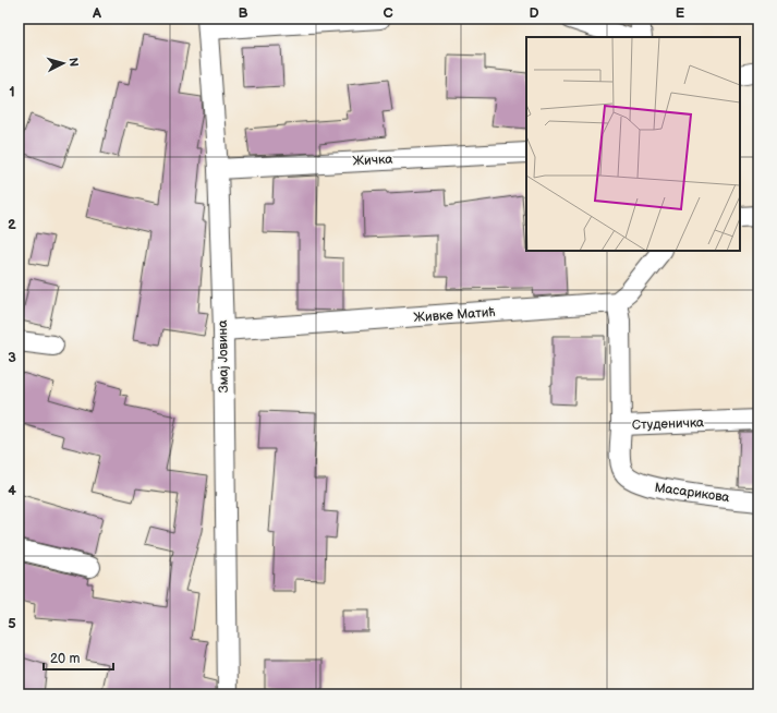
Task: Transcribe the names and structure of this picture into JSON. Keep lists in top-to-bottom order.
{
  "streets": {
    "street": [
      "Жичка",
      "Живке Матић",
      "Змај Јовина",
      "Студеничка",
      "Масарикова"
    ]
  },
  "crossings": [
    ["Жичка", "Змај Јовина"],
    ["Живке Матић", "Змај Јовина"],
    ["Живке Матић", "Студеничка"],
    ["Студеничка", "Масарикова"]
  ],
  "scale_bar": "20 m",
  "north": "right",
  "grid": {
    "columns": [
      "A",
      "B",
      "C",
      "D",
      "E"
    ],
    "rows": [
      "1",
      "2",
      "3",
      "4",
      "5"
    ]
  }
}
